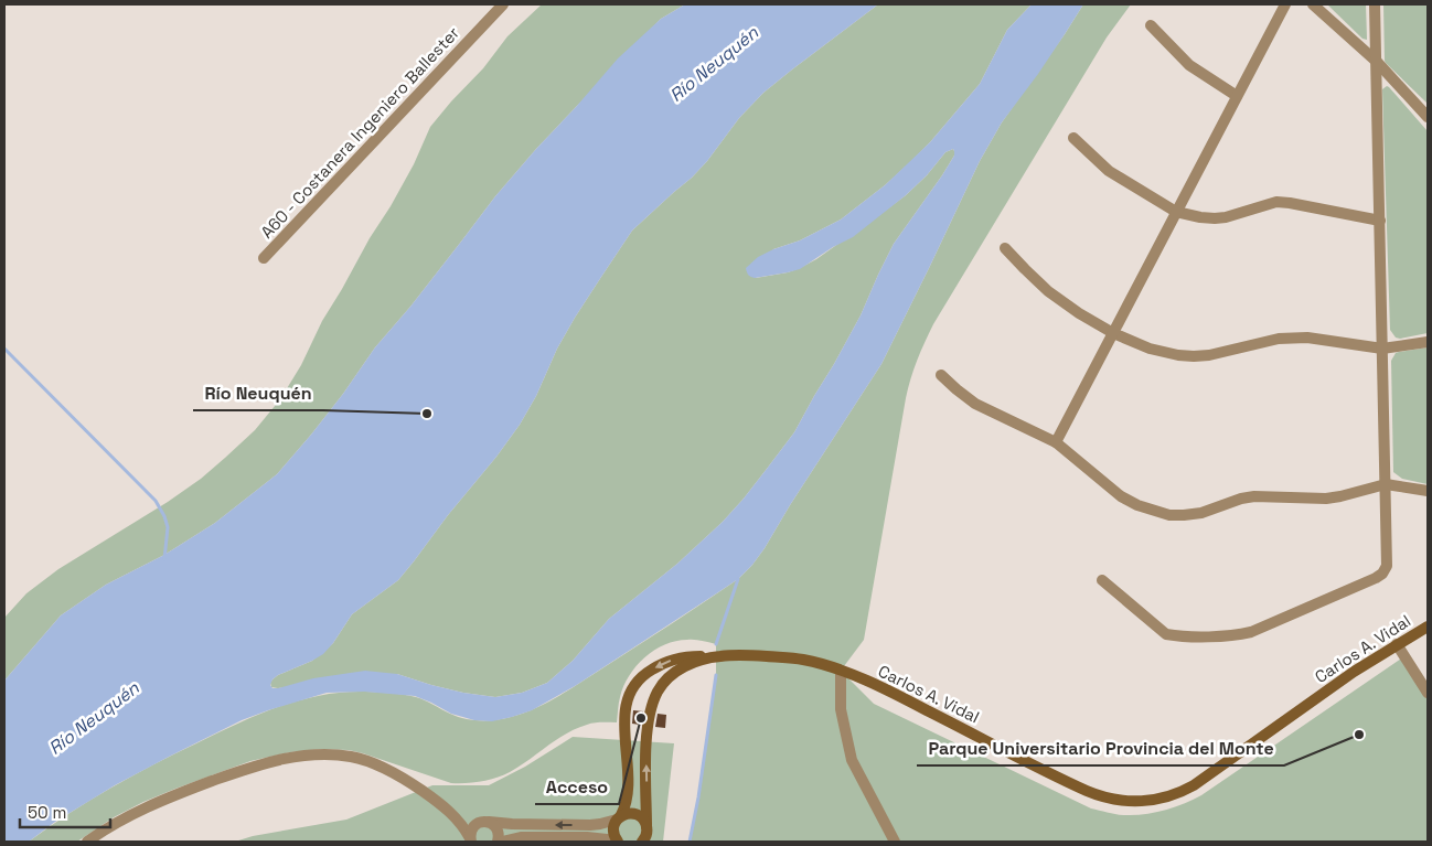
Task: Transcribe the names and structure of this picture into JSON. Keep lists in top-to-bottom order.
{
  "streets": {
    "street": ["A60 - Costanera Ingeniero Ballester", "Carlos A. Vidal"]
  },
  "water": ["Río Neuquén"],
  "places": ["Río Neuquén", "Acceso", "Parque Universitario Provincia del Monte"],
  "scale_bar": "50 m"
}
